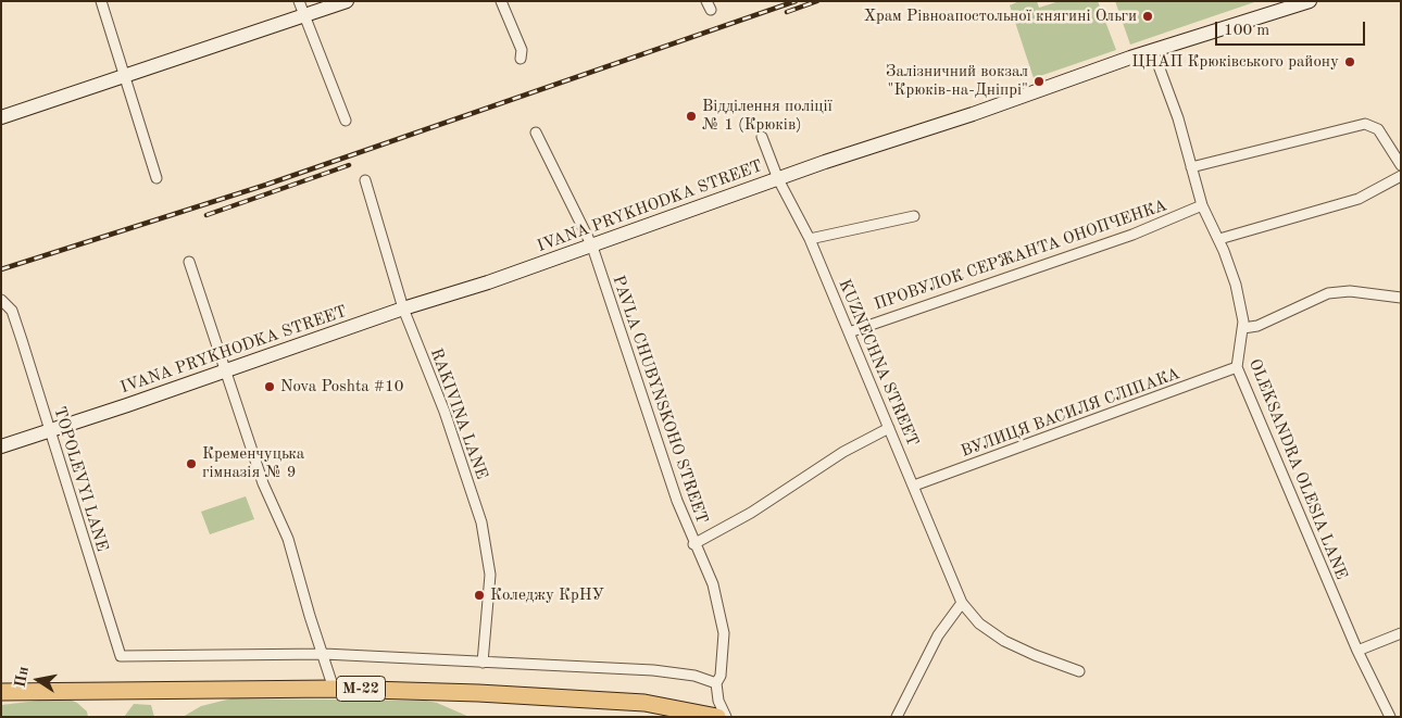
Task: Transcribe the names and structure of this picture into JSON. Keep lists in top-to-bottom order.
{
  "streets": {
    "highway": ["М-22"],
    "main road": ["IVANA PRYKHODKA STREET"],
    "street": [
      "ПРОВУЛОК СЕРЖАНТА ОНОПЧЕНКА",
      "KUZNECHNA STREET",
      "PAVLA CHUBYNSKOHO STREET",
      "ВУЛИЦЯ ВАСИЛЯ СЛІПАКА",
      "RAKIVINA LANE",
      "OLEKSANDRA OLESIA LANE",
      "TOPOLEVYI LANE"
    ]
  },
  "crossings": [
    ["IVANA PRYKHODKA STREET", "KUZNECHNA STREET"],
    ["IVANA PRYKHODKA STREET", "PAVLA CHUBYNSKOHO STREET"],
    ["IVANA PRYKHODKA STREET", "RAKIVINA LANE"],
    ["IVANA PRYKHODKA STREET", "OLEKSANDRA OLESIA LANE"],
    ["IVANA PRYKHODKA STREET", "TOPOLEVYI LANE"],
    ["ПРОВУЛОК СЕРЖАНТА ОНОПЧЕНКА", "KUZNECHNA STREET"],
    ["ПРОВУЛОК СЕРЖАНТА ОНОПЧЕНКА", "OLEKSANDRA OLESIA LANE"],
    ["KUZNECHNA STREET", "ВУЛИЦЯ ВАСИЛЯ СЛІПАКА"],
    ["ВУЛИЦЯ ВАСИЛЯ СЛІПАКА", "OLEKSANDRA OLESIA LANE"]
  ],
  "places": [
    "Храм Рівноапостольної княгині Ольги",
    "ЦНАП Крюківського району",
    "Залізничний вокзал \"Крюкiв-на-Днiпрi\"",
    "Відділення поліції № 1 (Крюків)",
    "Nova Poshta #10",
    "Кременчуцька гімназія № 9",
    "Коледжу КрНУ"
  ],
  "scale_bar": "100 m",
  "north": "left"
}
